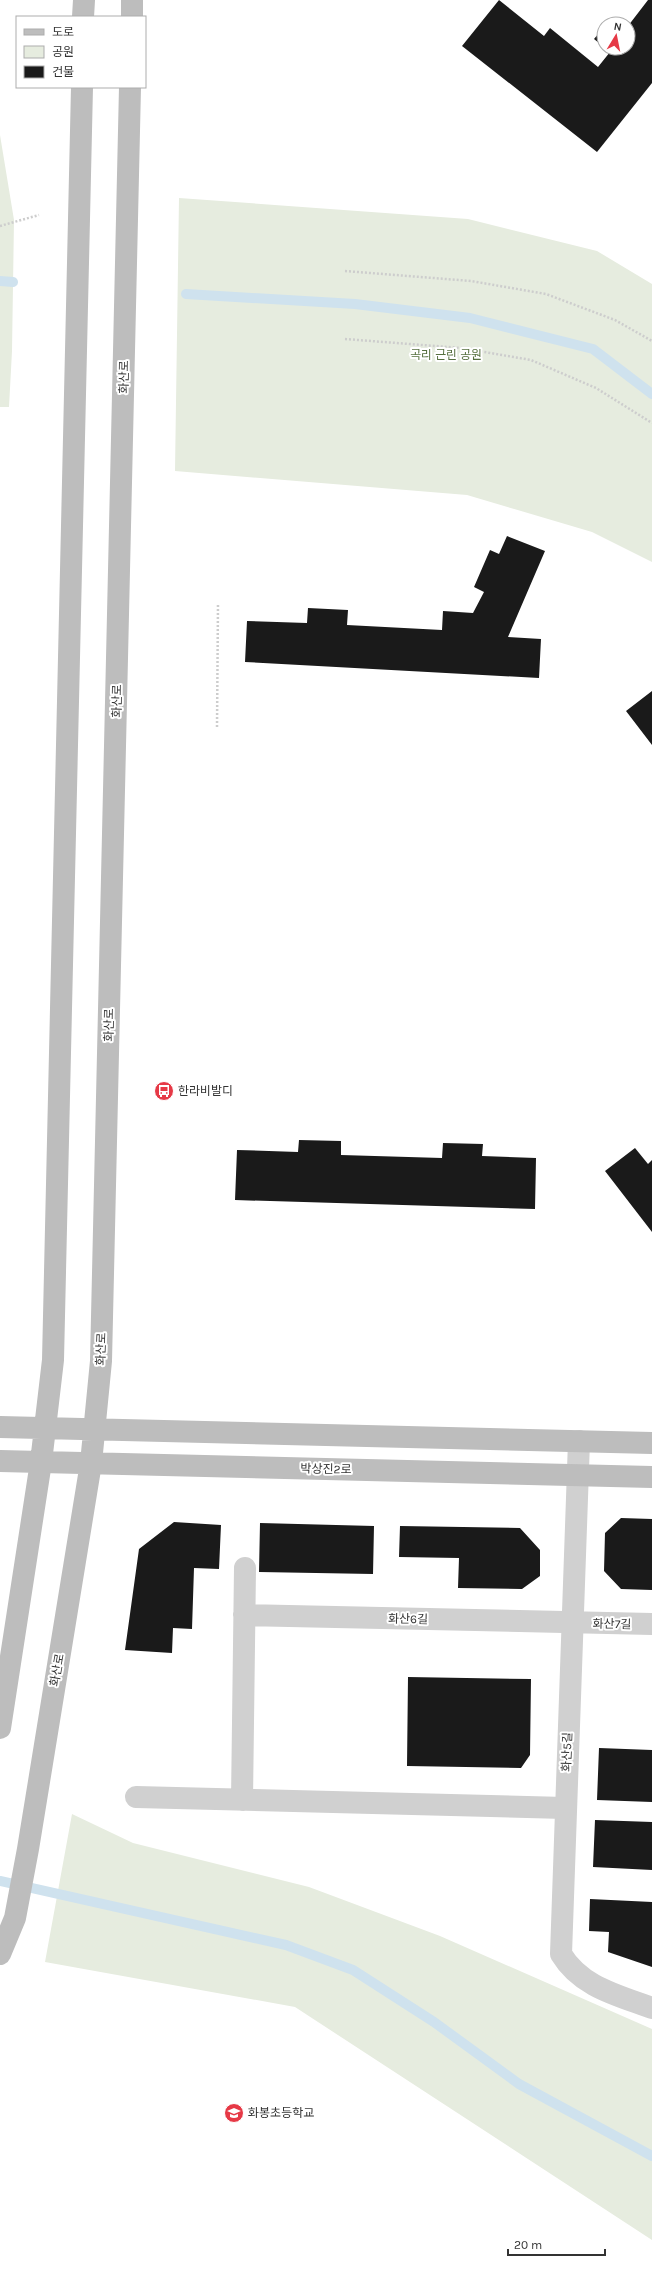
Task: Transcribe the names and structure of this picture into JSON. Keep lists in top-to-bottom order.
{
  "streets": {
    "street": [
      "화산로",
      "박상진2로",
      "화산6길",
      "화산7길",
      "화산5길"
    ]
  },
  "crossings": [
    ["화산로", "박상진2로"],
    ["박상진2로", "화산5길"],
    ["화산6길", "화산7길"],
    ["화산6길", "화산5길"],
    ["화산7길", "화산5길"]
  ],
  "parks": ["곡리 근린 공원"],
  "places": {
    "bus stop": ["한라비발디"],
    "school or university": ["화봉초등학교"]
  },
  "legend": ["도로", "공원", "건물"],
  "scale_bar": "20 m",
  "north": "top"
}
